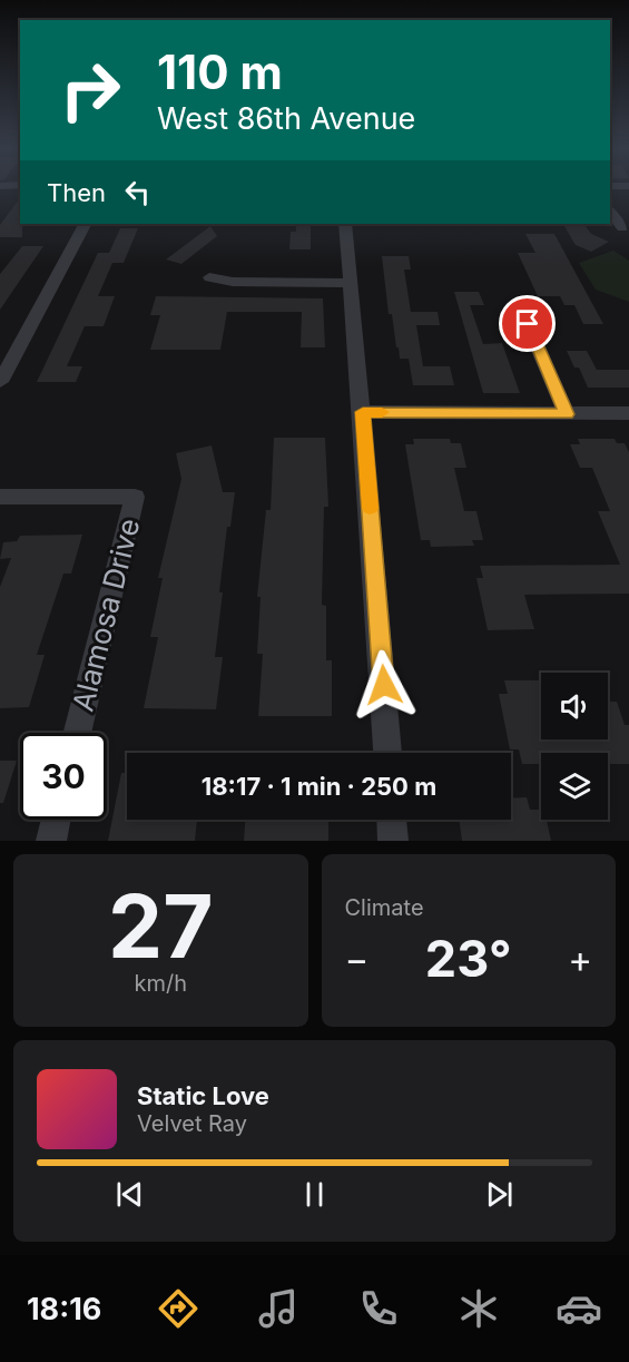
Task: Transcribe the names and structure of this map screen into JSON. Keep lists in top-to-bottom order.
{
  "streets": {
    "street": ["Alamosa Drive"]
  },
  "page": {
    "turn": ["110 m", "West 86th Avenue"],
    "then": "Then",
    "limit": "30",
    "trip": "18:17 · 1 min · 250 m",
    "tile": [
      ["27", "km/h"],
      "Climate"
    ],
    "heat": ["−", "23°", "+"],
    "song": ["Static Love", "Velvet Ray"],
    "tabs": "18:16"
  }
}
